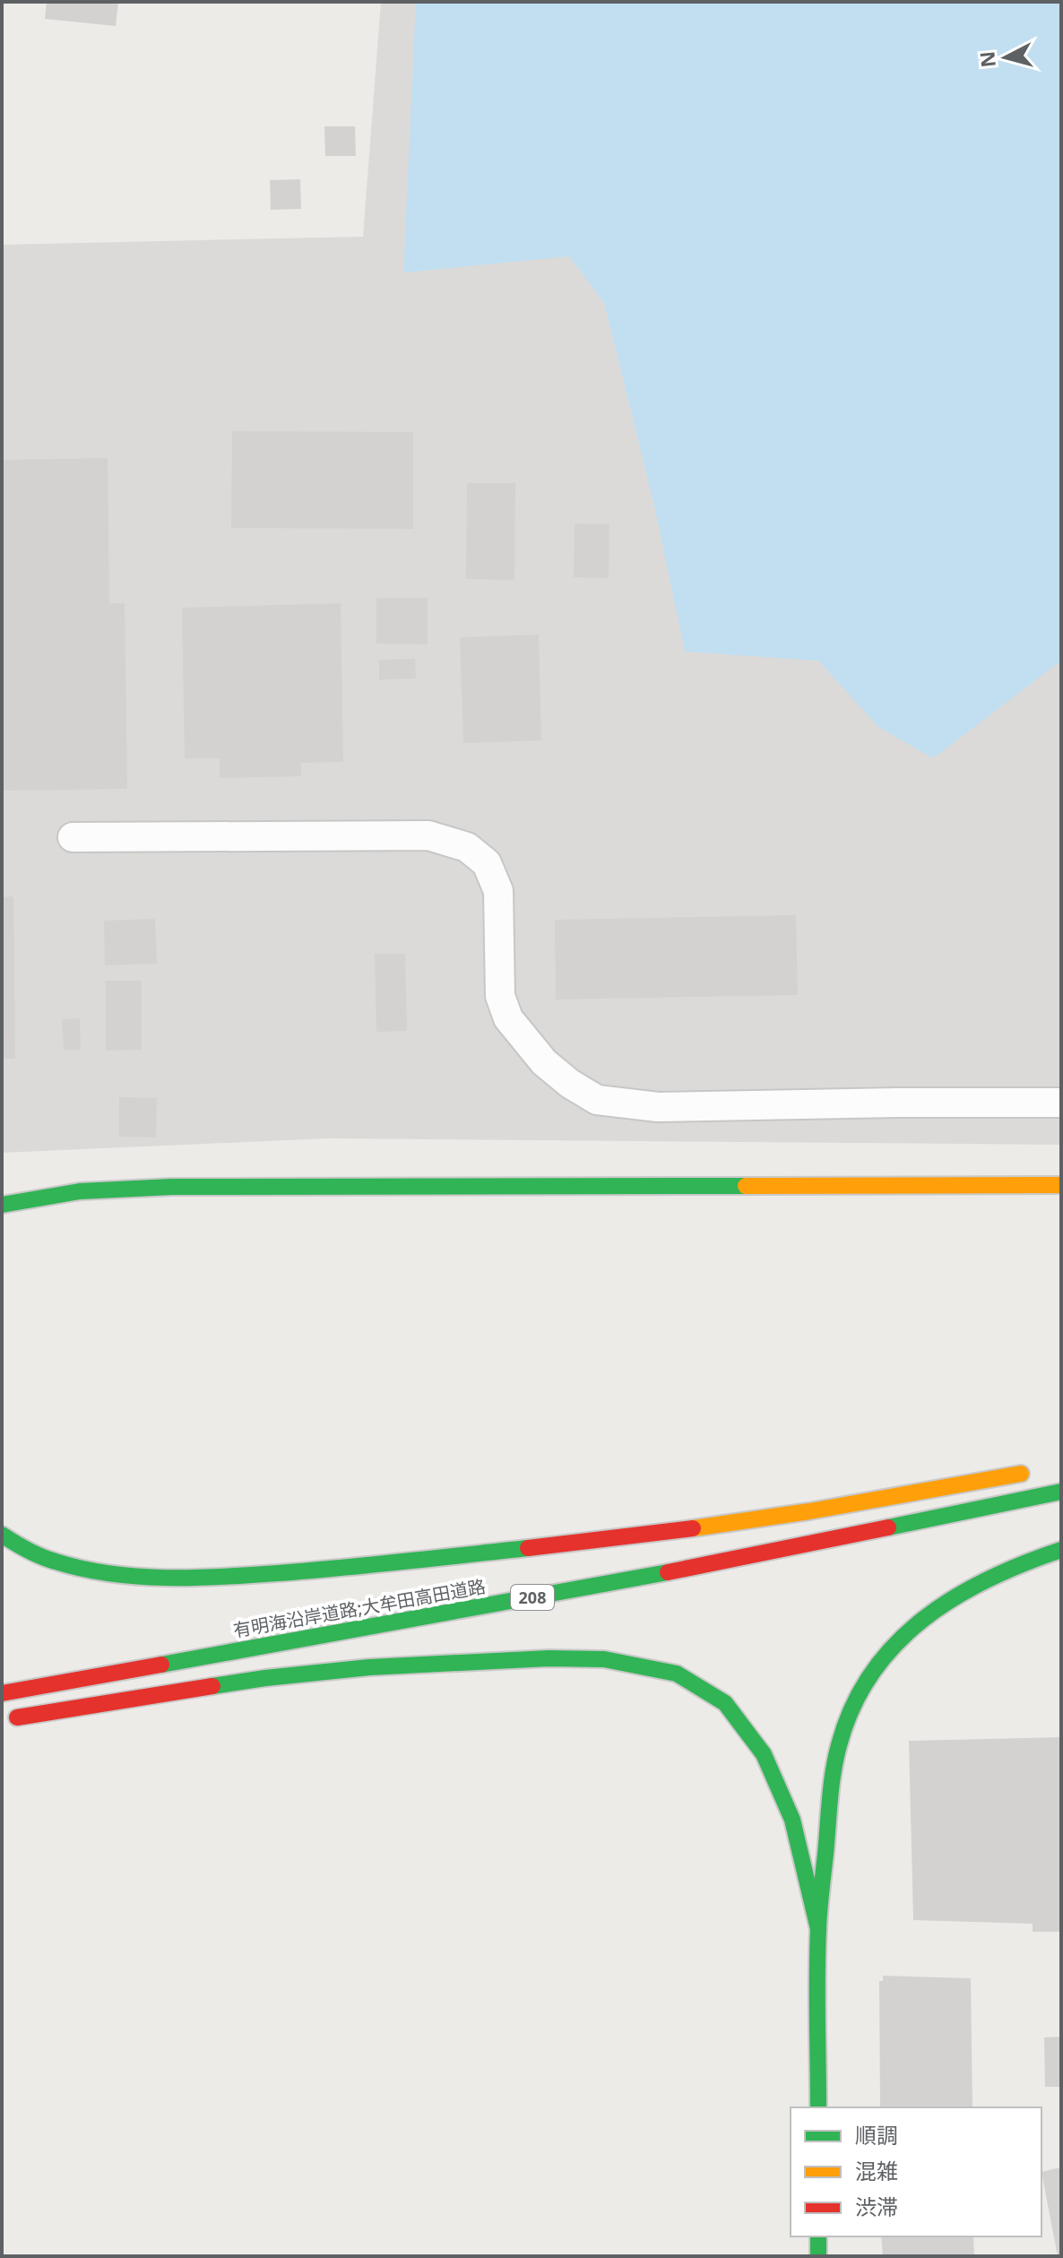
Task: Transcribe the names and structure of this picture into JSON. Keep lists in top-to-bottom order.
{
  "streets": {
    "main road": ["208", "有明海沿岸道路;大牟田高田道路"]
  },
  "legend": ["順調", "混雑", "渋滞"],
  "north": "left"
}
